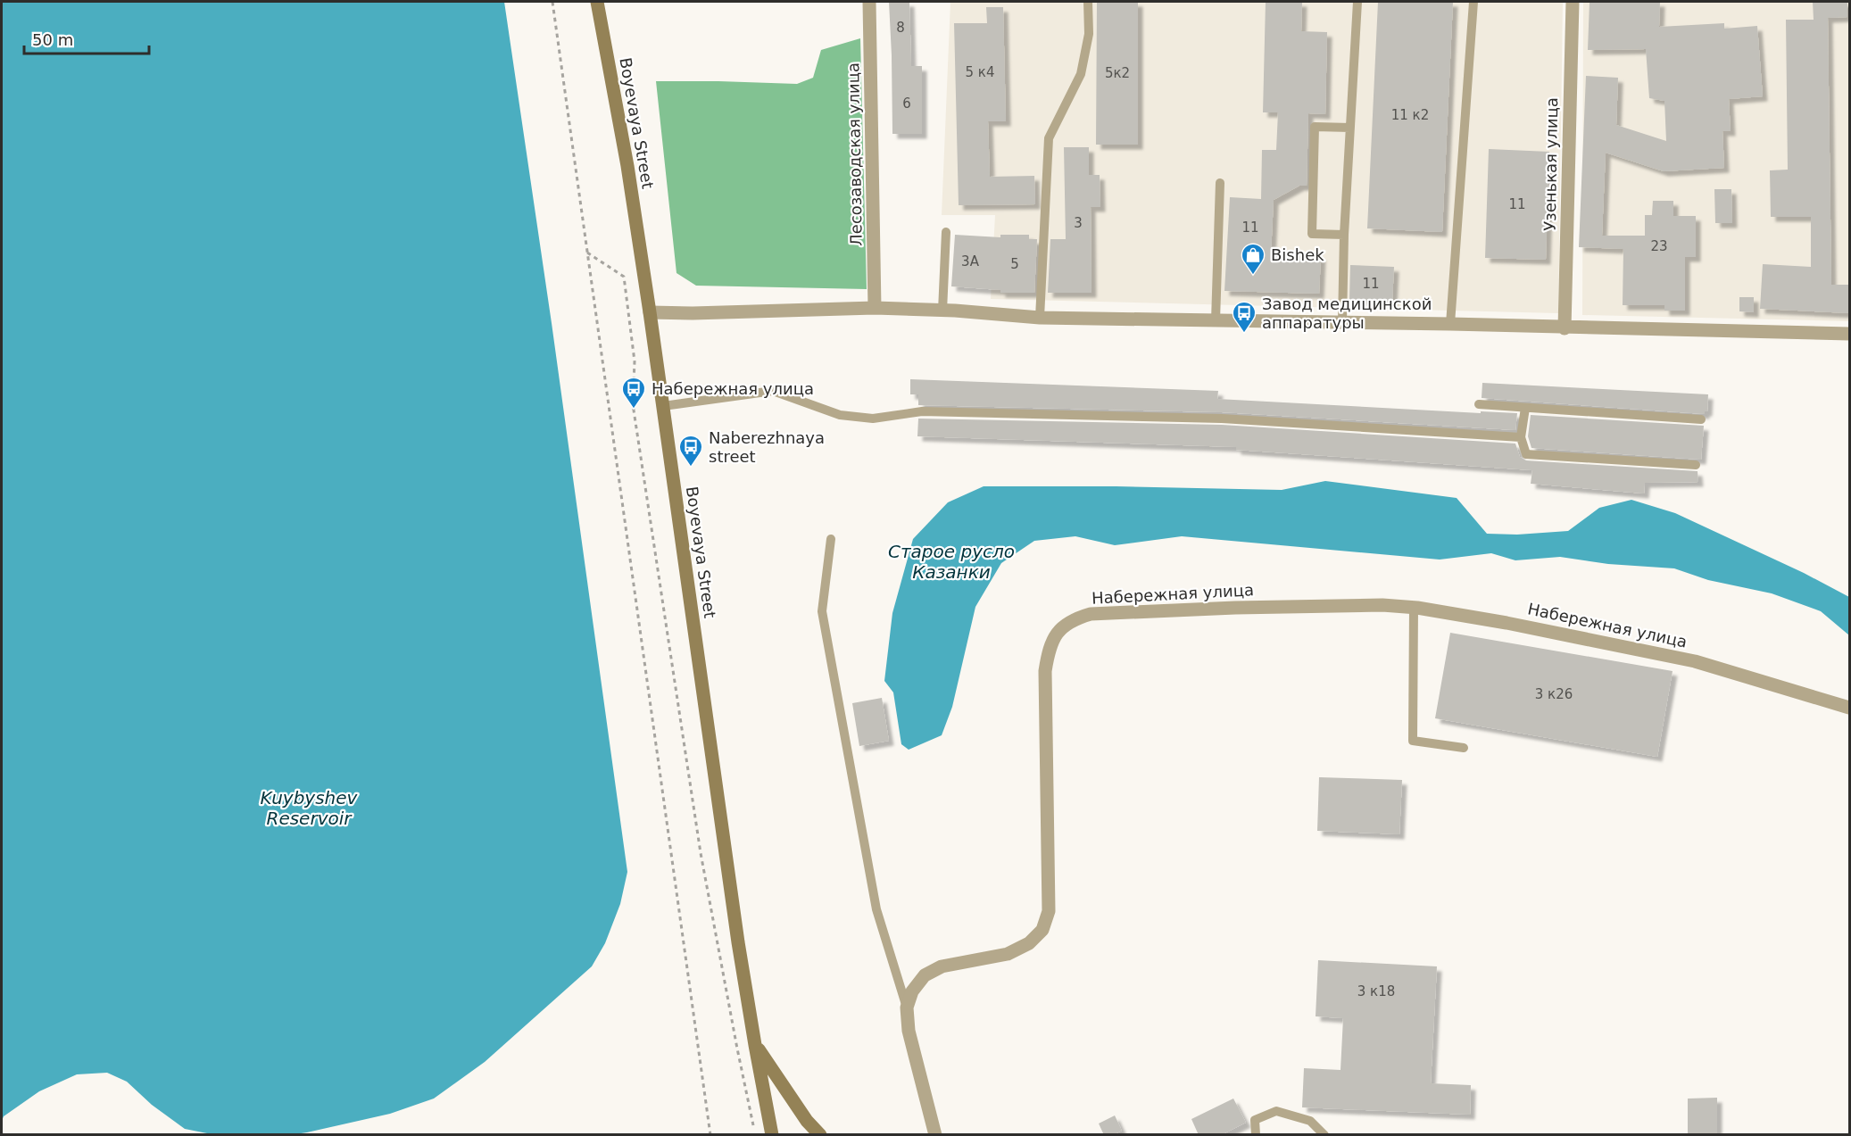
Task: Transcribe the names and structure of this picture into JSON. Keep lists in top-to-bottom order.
{
  "streets": {
    "main road": ["Boyevaya Street"],
    "street": ["Лесозаводская улица", "Узенькая улица", "Набережная улица"]
  },
  "water": ["Старое русло Казанки", "Kuybyshev Reservoir"],
  "places": {
    "shop": ["Bishek"],
    "bus stop": ["Завод медицинской аппаратуры", "Набережная улица", "Naberezhnaya street"]
  },
  "house_numbers": [
    "8",
    "5 к4",
    "5к2",
    "6",
    "11 к2",
    "11",
    "3",
    "11",
    "23",
    "3А",
    "5",
    "11",
    "3 к26",
    "3 к18"
  ],
  "scale_bar": "50 m"
}
